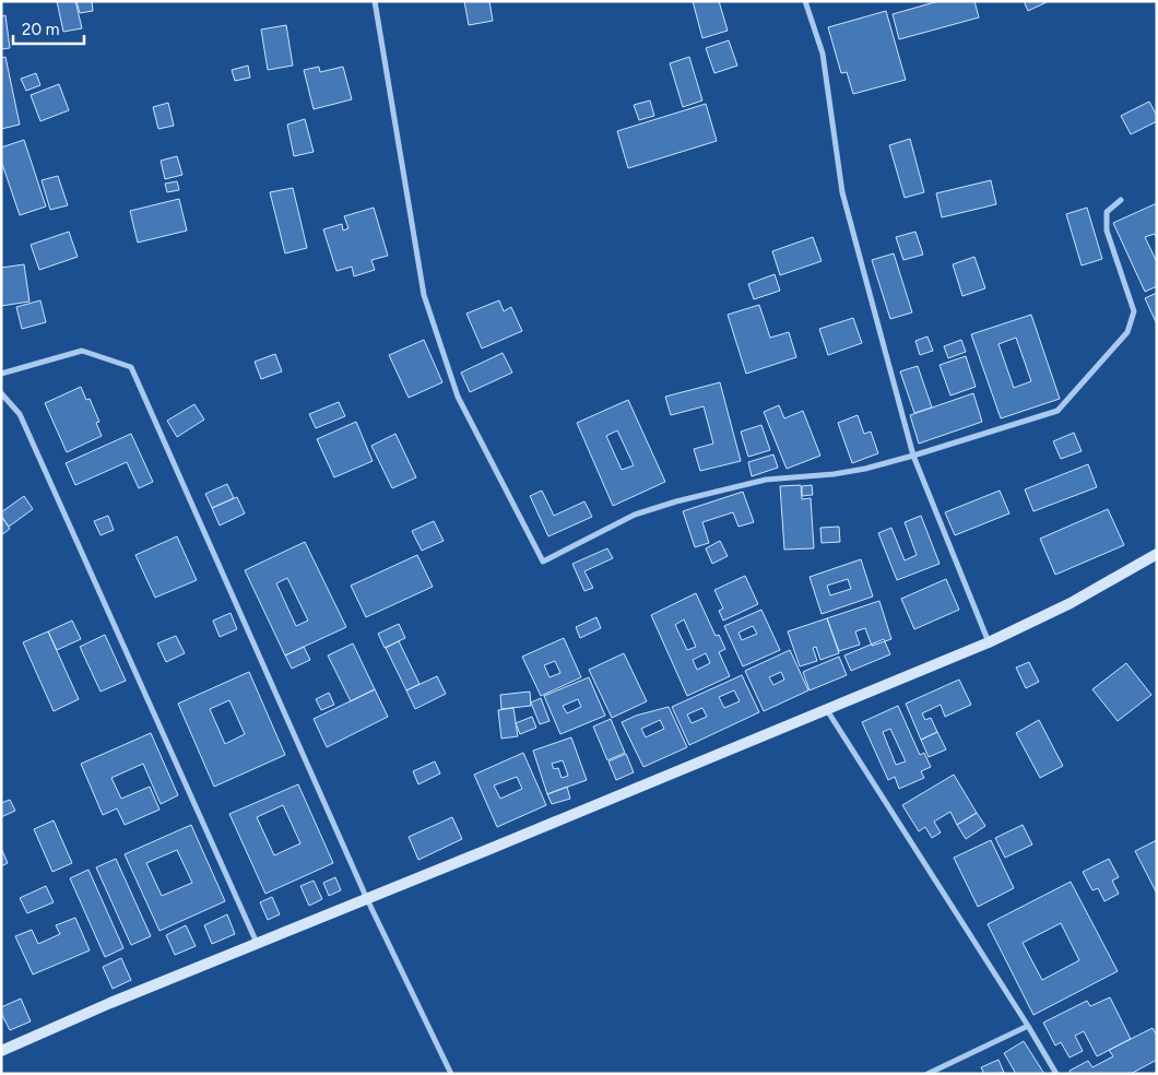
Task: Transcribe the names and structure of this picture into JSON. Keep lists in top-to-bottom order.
{
  "scale_bar": "20 m"
}
